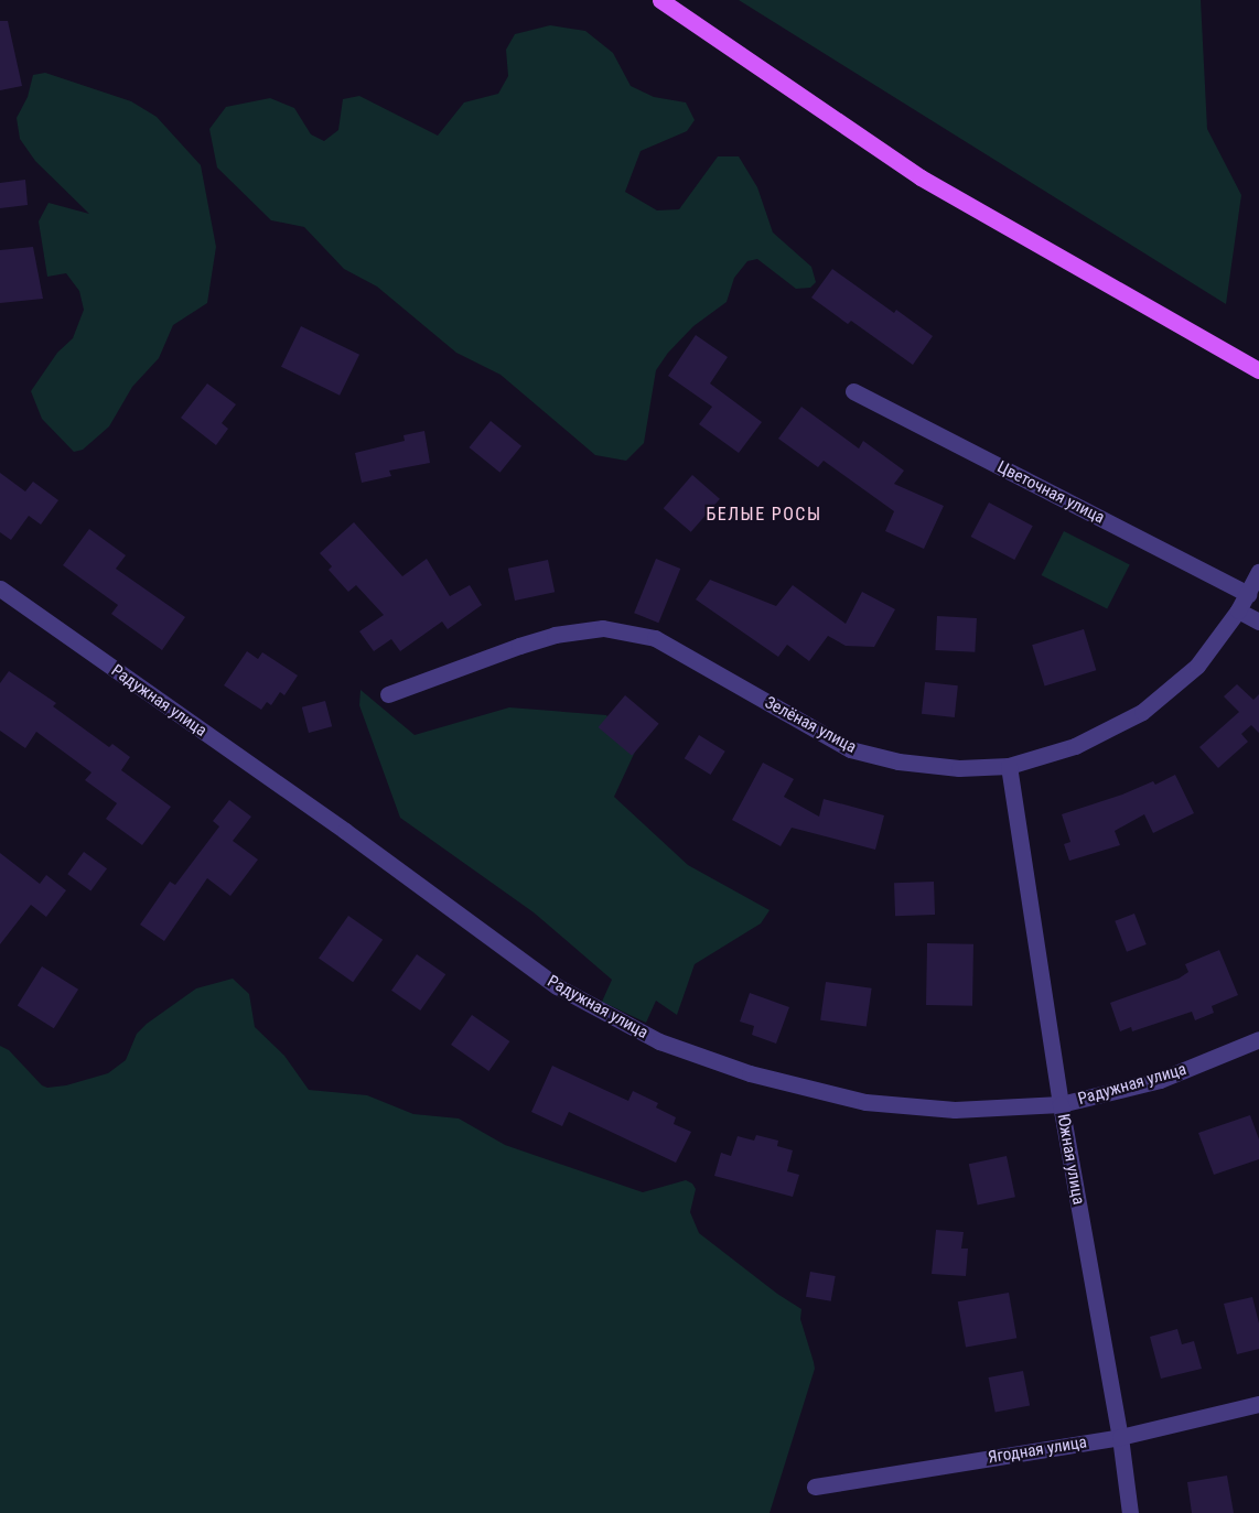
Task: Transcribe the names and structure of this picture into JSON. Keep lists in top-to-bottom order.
{
  "streets": {
    "street": [
      "Цветочная улица",
      "Радужная улица",
      "Зелёная улица",
      "Южная улица",
      "Ягодная улица"
    ]
  },
  "crossings": [
    ["Цветочная улица", "Зелёная улица"],
    ["Радужная улица", "Южная улица"],
    ["Зелёная улица", "Южная улица"],
    ["Южная улица", "Ягодная улица"]
  ],
  "districts": ["БЕЛЫЕ РОСЫ"]
}
